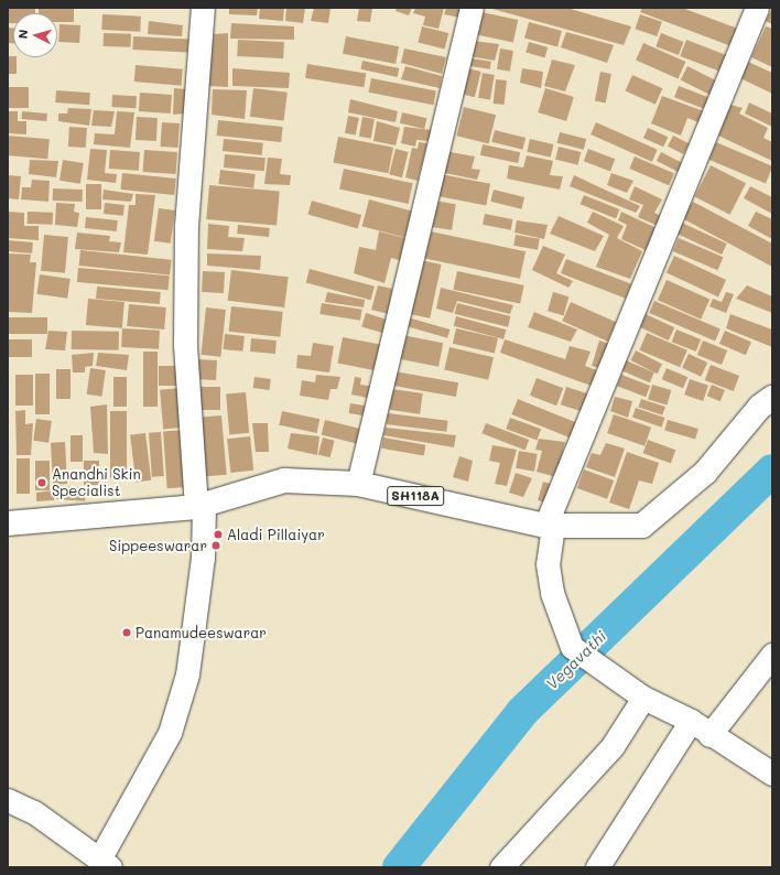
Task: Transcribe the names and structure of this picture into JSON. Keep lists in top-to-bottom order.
{
  "streets": {
    "main road": ["SH118A"]
  },
  "water": ["Vegavathi"],
  "places": [
    "Anandhi Skin Specialist",
    "Aladi Pillaiyar",
    "Sippeeswarar",
    "Panamudeeswarar"
  ],
  "north": "left"
}
